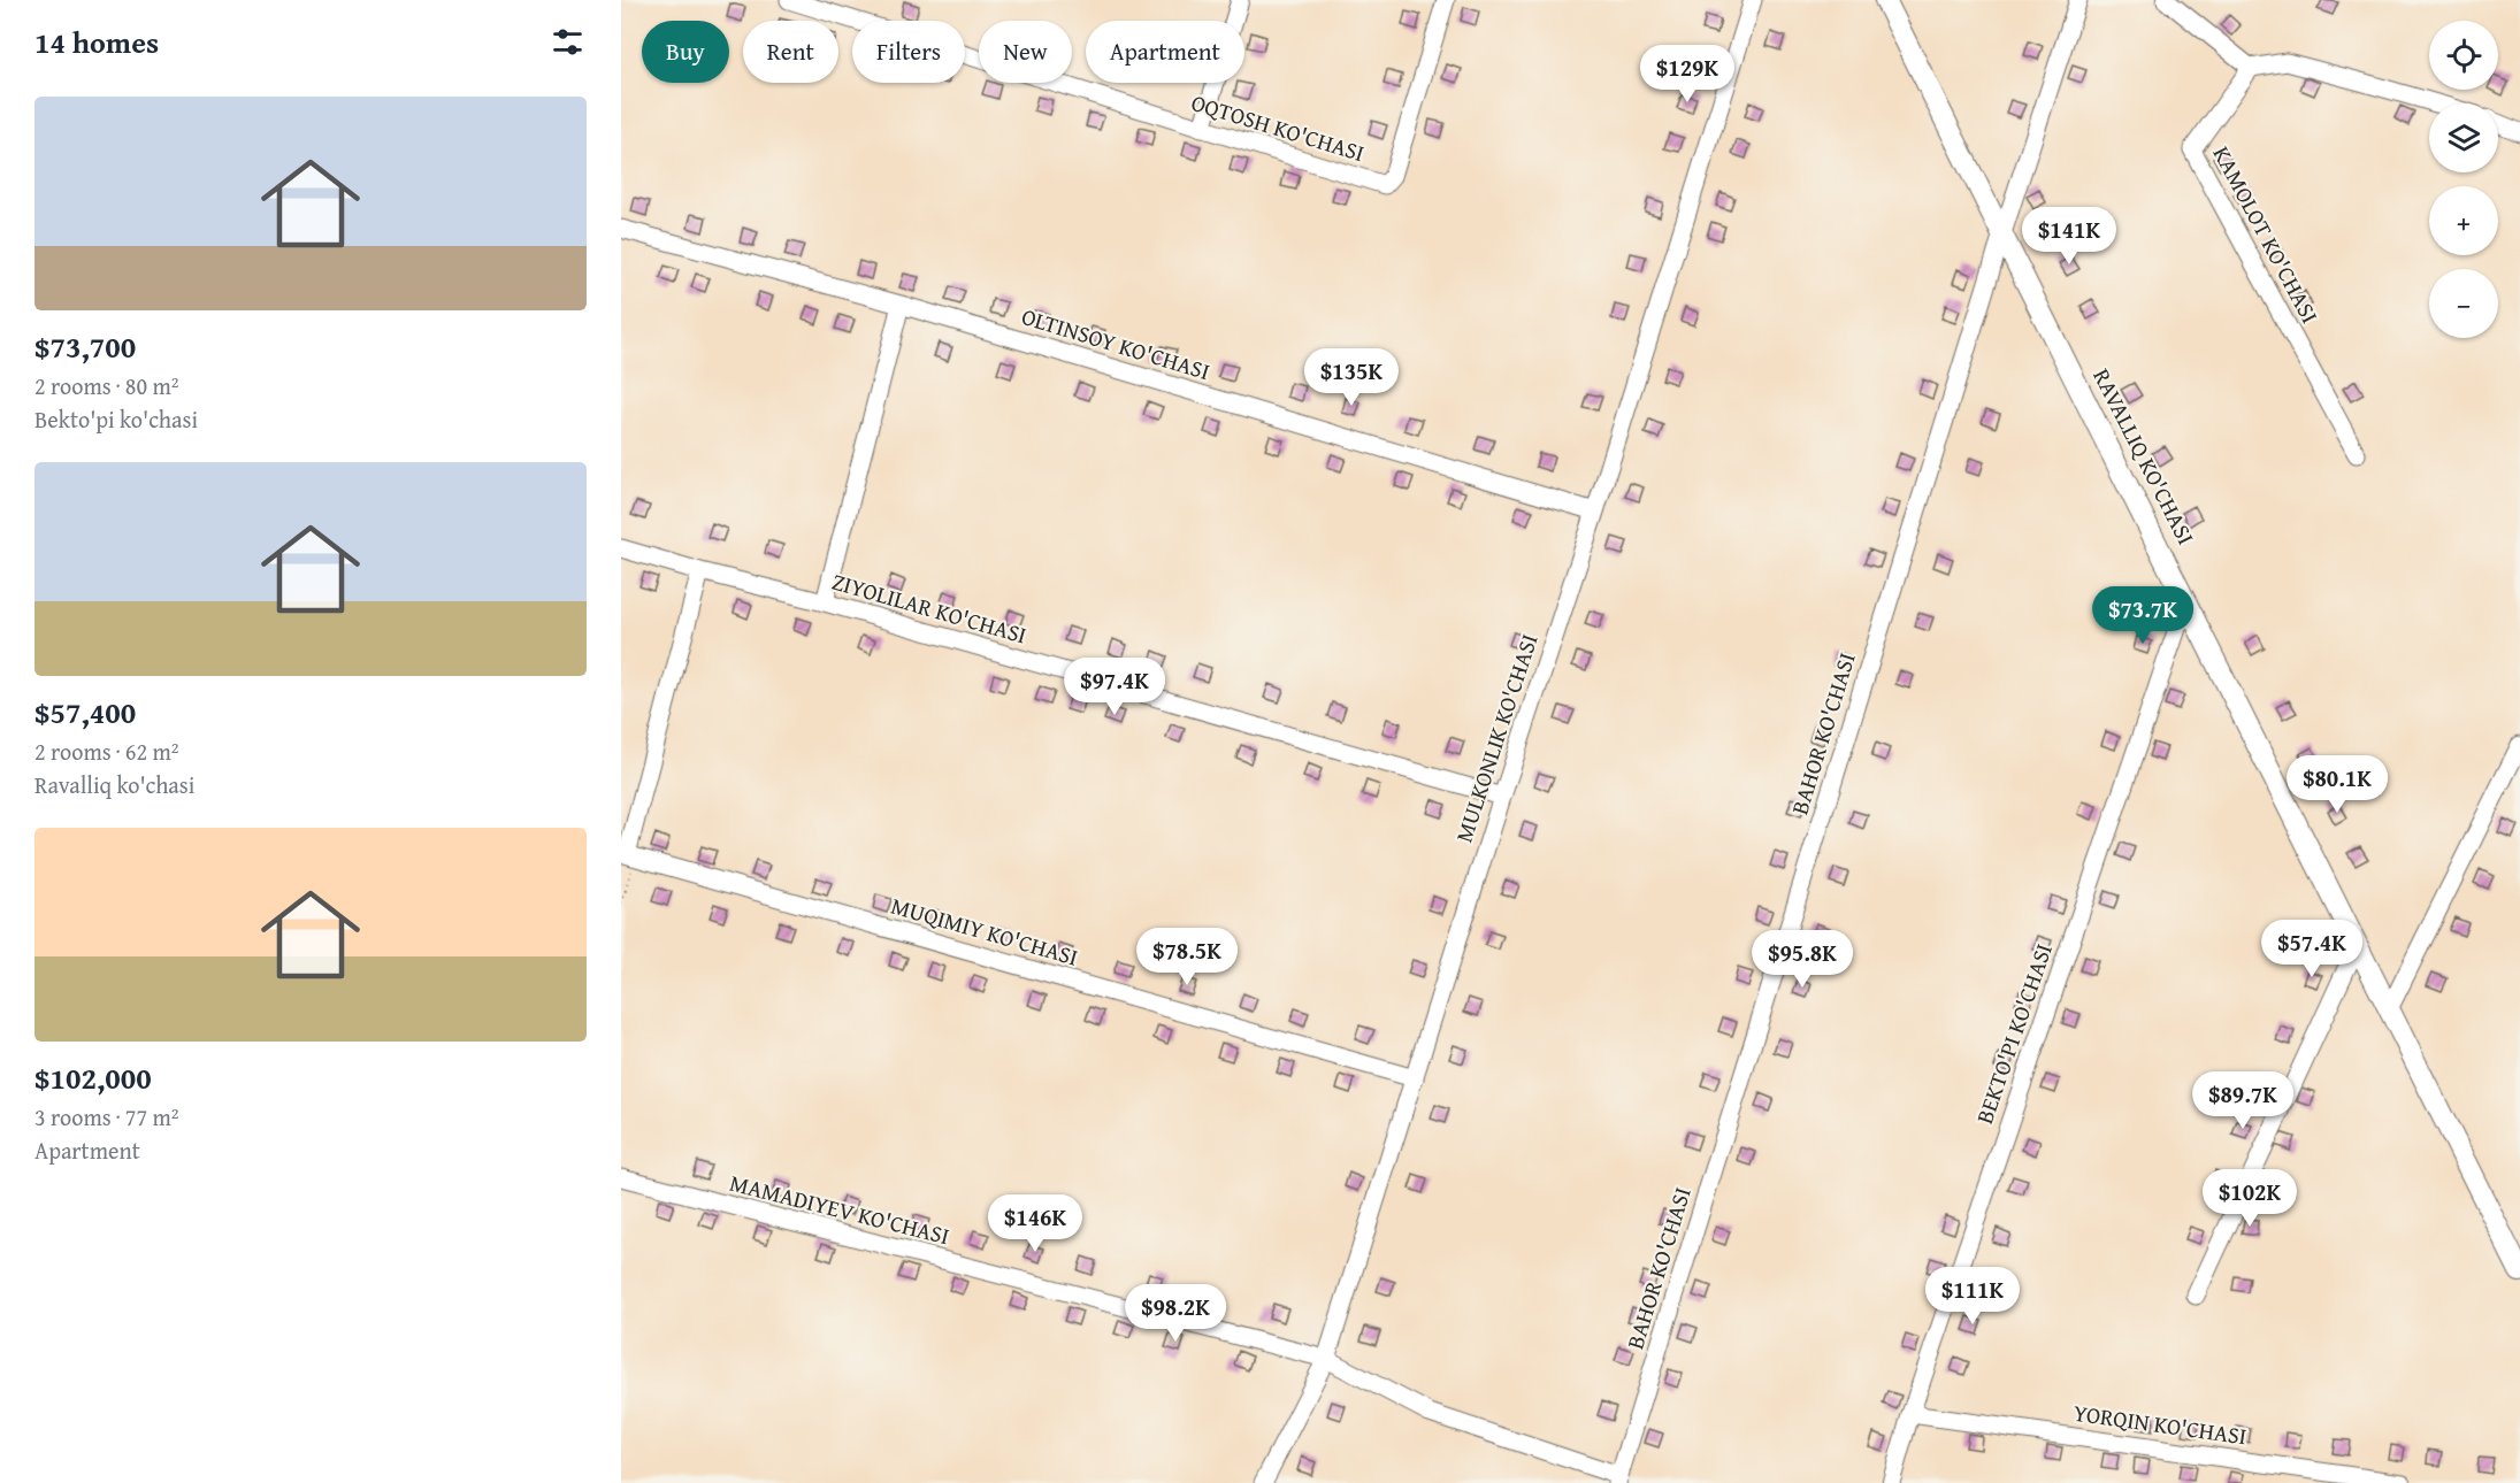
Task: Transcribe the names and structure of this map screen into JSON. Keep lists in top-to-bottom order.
{
  "streets": {
    "street": [
      "OQTOSH KO'CHASI",
      "KAMOLOT KO'CHASI",
      "OLTINSOY KO'CHASI",
      "RAVALLIQ KO'CHASI",
      "ZIYOLILAR KO'CHASI",
      "BAHOR KO'CHASI",
      "MULKONLIK KO'CHASI",
      "MUQIMIY KO'CHASI",
      "BEKTO'PI KO'CHASI",
      "MAMADIYEV KO'CHASI",
      "YORQIN KO'CHASI"
    ]
  },
  "crossings": [
    ["OLTINSOY KO'CHASI", "MULKONLIK KO'CHASI"],
    ["RAVALLIQ KO'CHASI", "BAHOR KO'CHASI"],
    ["RAVALLIQ KO'CHASI", "BEKTO'PI KO'CHASI"],
    ["ZIYOLILAR KO'CHASI", "MULKONLIK KO'CHASI"],
    ["BAHOR KO'CHASI", "MAMADIYEV KO'CHASI"],
    ["MULKONLIK KO'CHASI", "MUQIMIY KO'CHASI"],
    ["MULKONLIK KO'CHASI", "MAMADIYEV KO'CHASI"],
    ["BEKTO'PI KO'CHASI", "YORQIN KO'CHASI"]
  ],
  "page": {
    "heading": "14 homes",
    "map_buttons": ["+", "−"],
    "chip": [
      "Buy",
      "Rent",
      "Filters",
      "New",
      "Apartment"
    ],
    "price": [
      "$129K",
      "$141K",
      "$135K",
      "$73.7K",
      "$97.4K",
      "$80.1K",
      "$57.4K",
      "$78.5K",
      "$95.8K",
      "$89.7K",
      "$102K",
      "$146K",
      "$111K",
      "$98.2K"
    ],
    "list": [
      {
        "name": "$73,700",
        "note": "2 rooms · 80 m² · Bekto'pi ko'chasi"
      },
      {
        "name": "$57,400",
        "note": "2 rooms · 62 m² · Ravalliq ko'chasi"
      },
      {
        "name": "$102,000",
        "note": "3 rooms · 77 m² · Apartment"
      }
    ]
  }
}
